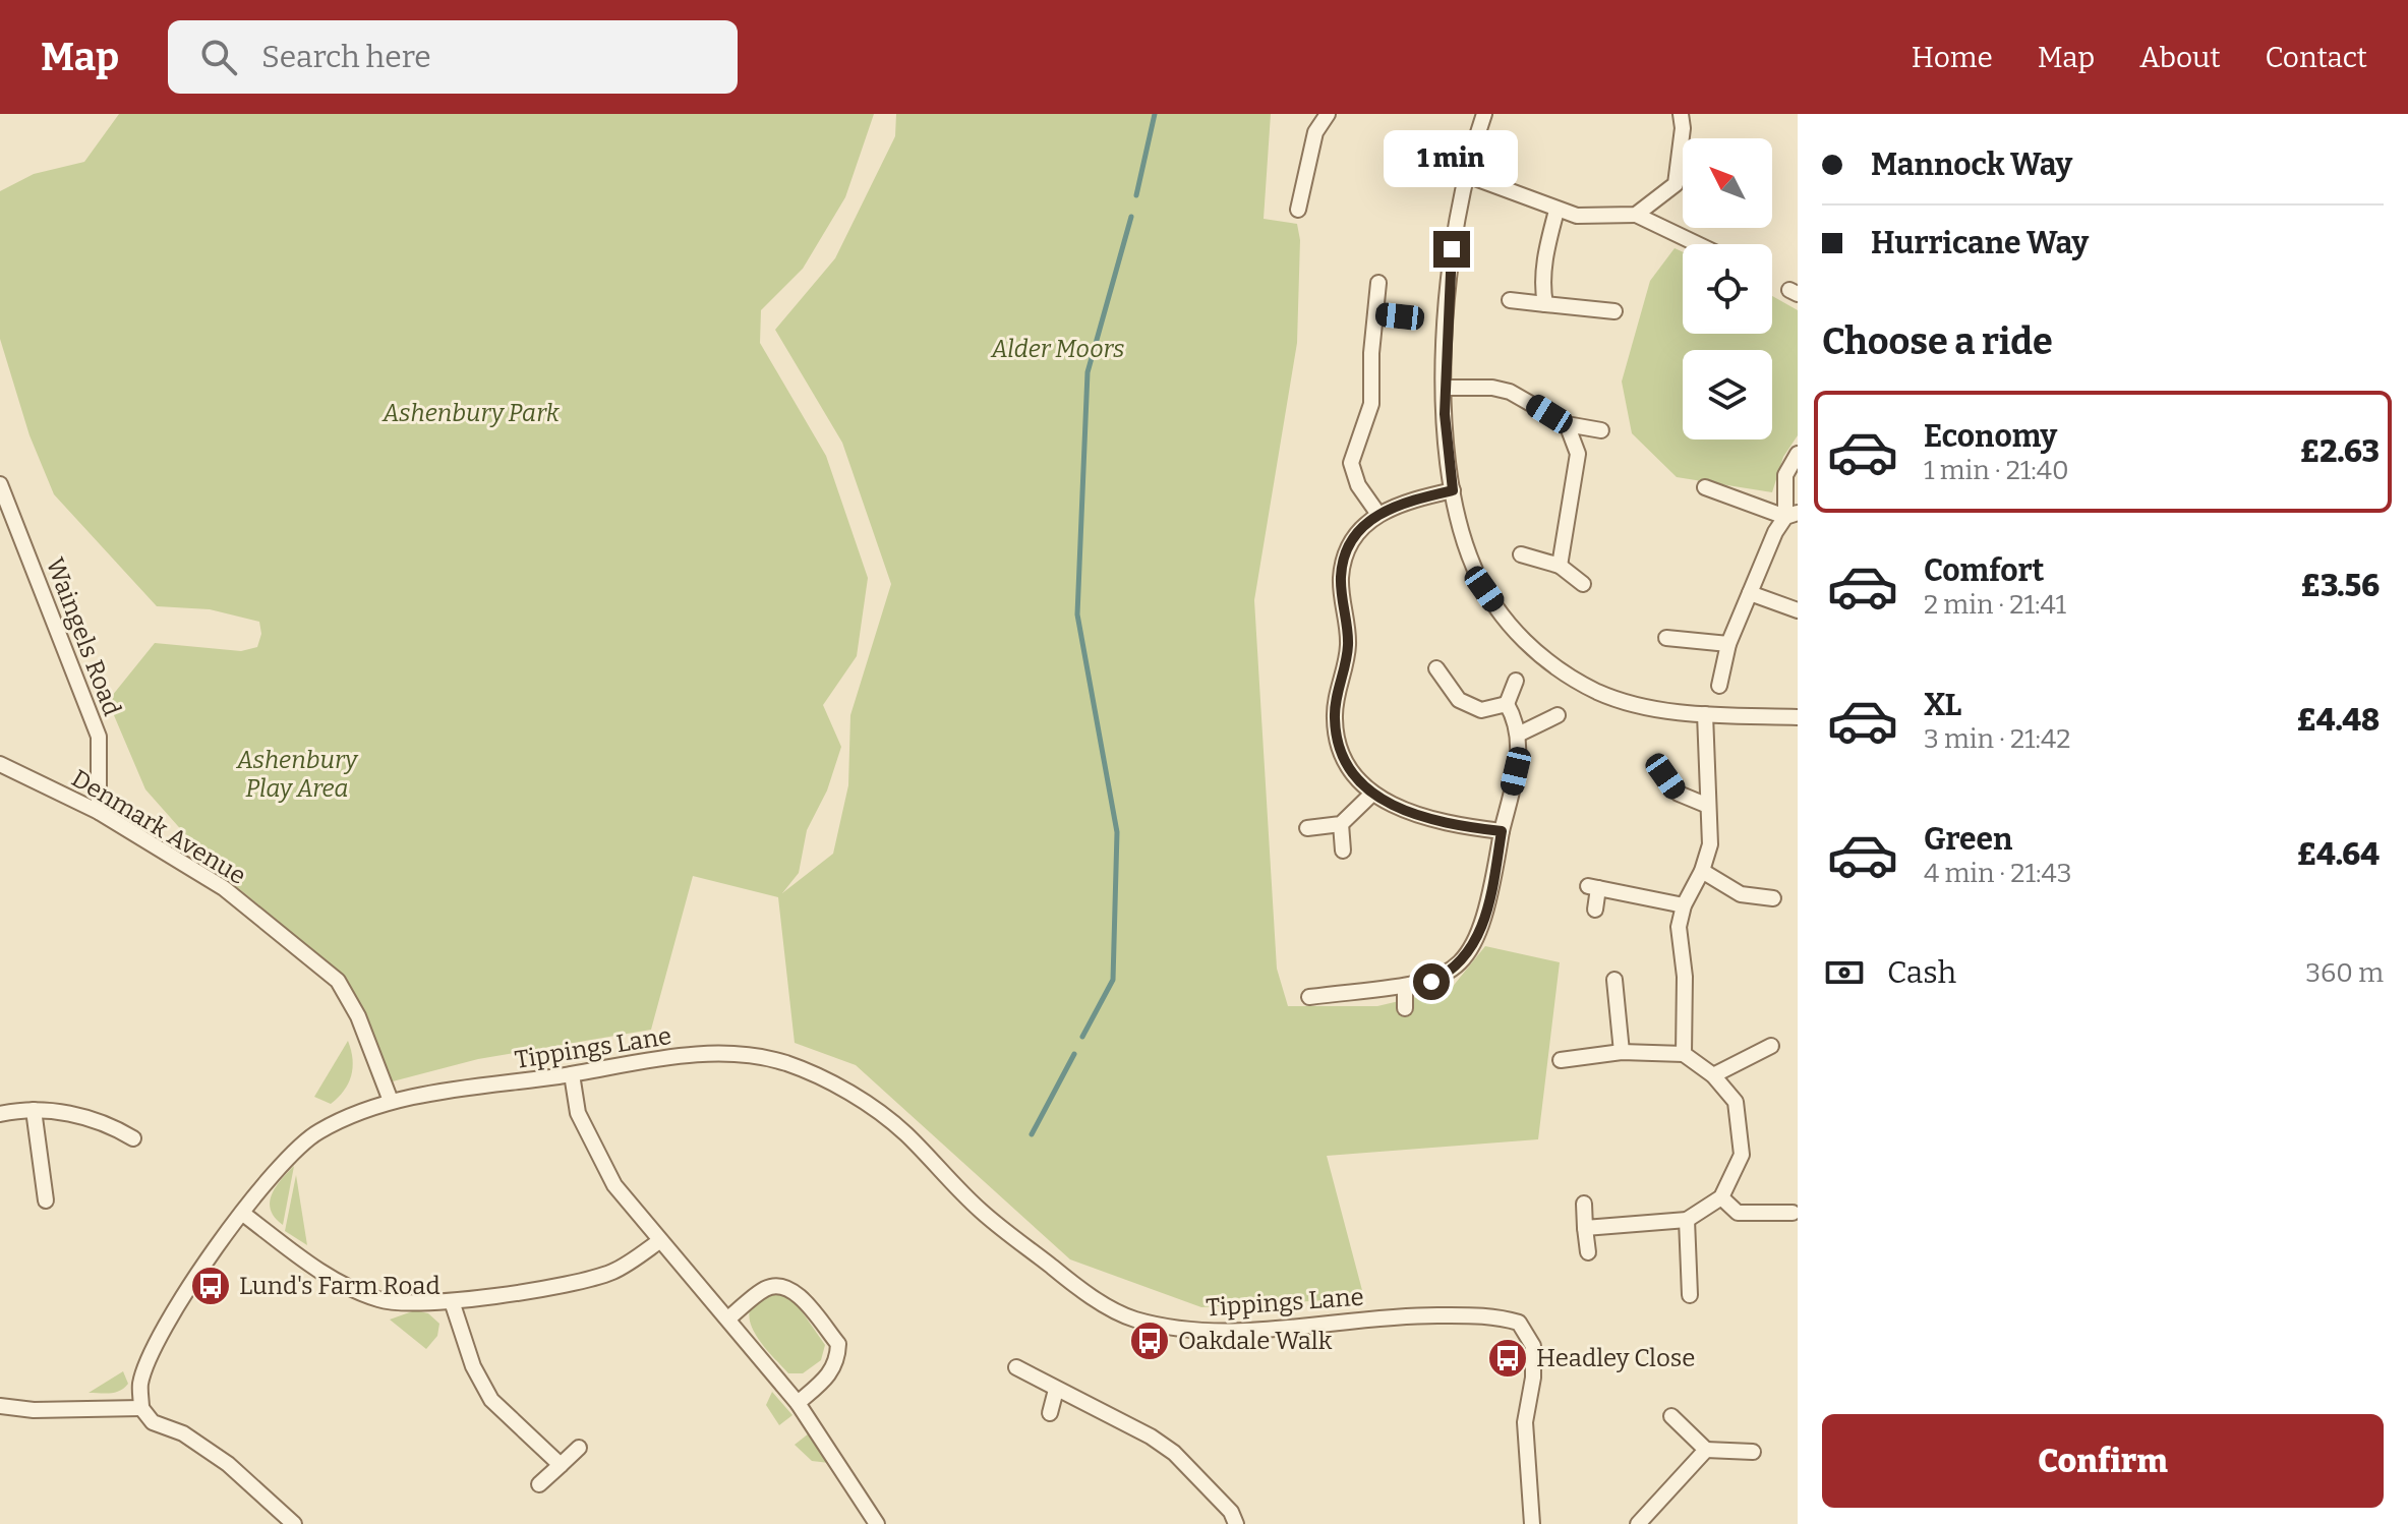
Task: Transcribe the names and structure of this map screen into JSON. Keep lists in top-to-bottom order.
{
  "streets": {
    "street": ["Waingels Road", "Denmark Avenue", "Tippings Lane"]
  },
  "crossings": [
    ["Waingels Road", "Denmark Avenue"],
    ["Denmark Avenue", "Tippings Lane"]
  ],
  "parks": ["Alder Moors", "Ashenbury Park", "Ashenbury Play Area"],
  "places": {
    "bus stop": ["Lund's Farm Road", "Oakdale Walk", "Headley Close"]
  },
  "north": "top left",
  "page": {
    "header": "Map",
    "search": "Search here",
    "nav": [
      "Home",
      "Map",
      "About",
      "Contact"
    ],
    "banner": ["Mannock Way", "Hurricane Way"],
    "bubble": "1 min",
    "heading": "Choose a ride",
    "list": [
      {
        "name": "Economy",
        "note": "1 min · 21:40",
        "value": "£2.63"
      },
      {
        "name": "Comfort",
        "note": "2 min · 21:41",
        "value": "£3.56"
      },
      {
        "name": "XL",
        "note": "3 min · 21:42",
        "value": "£4.48"
      },
      {
        "name": "Green",
        "note": "4 min · 21:43",
        "value": "£4.64"
      }
    ],
    "pay": ["Cash", "360 m"],
    "buttons": "Confirm"
  }
}
